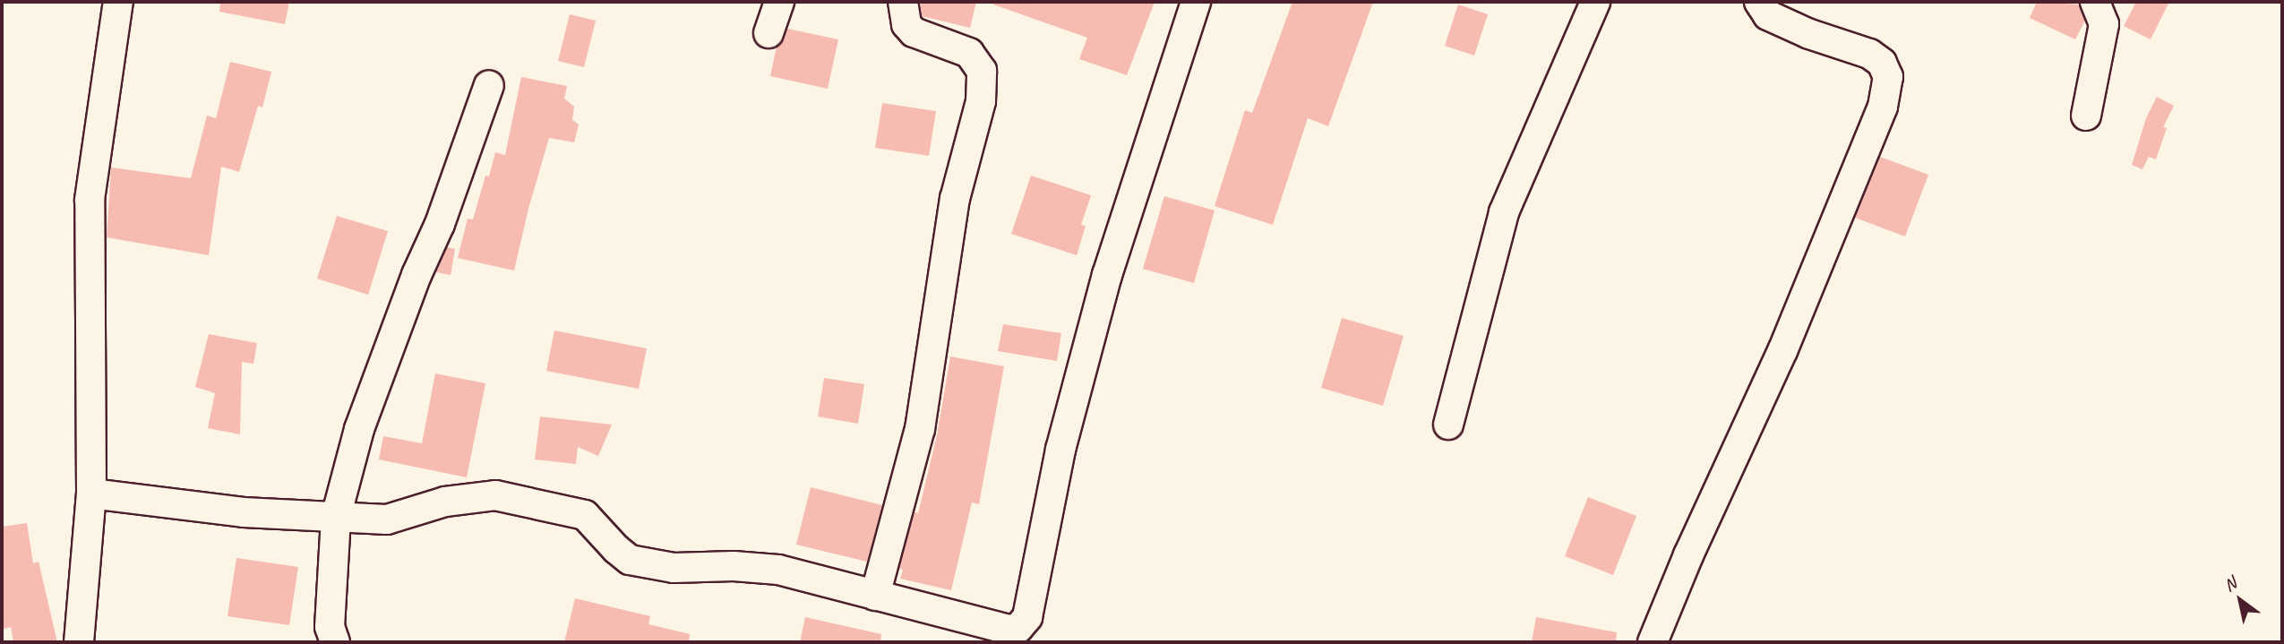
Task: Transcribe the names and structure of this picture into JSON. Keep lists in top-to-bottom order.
{
  "north": "top left"
}
